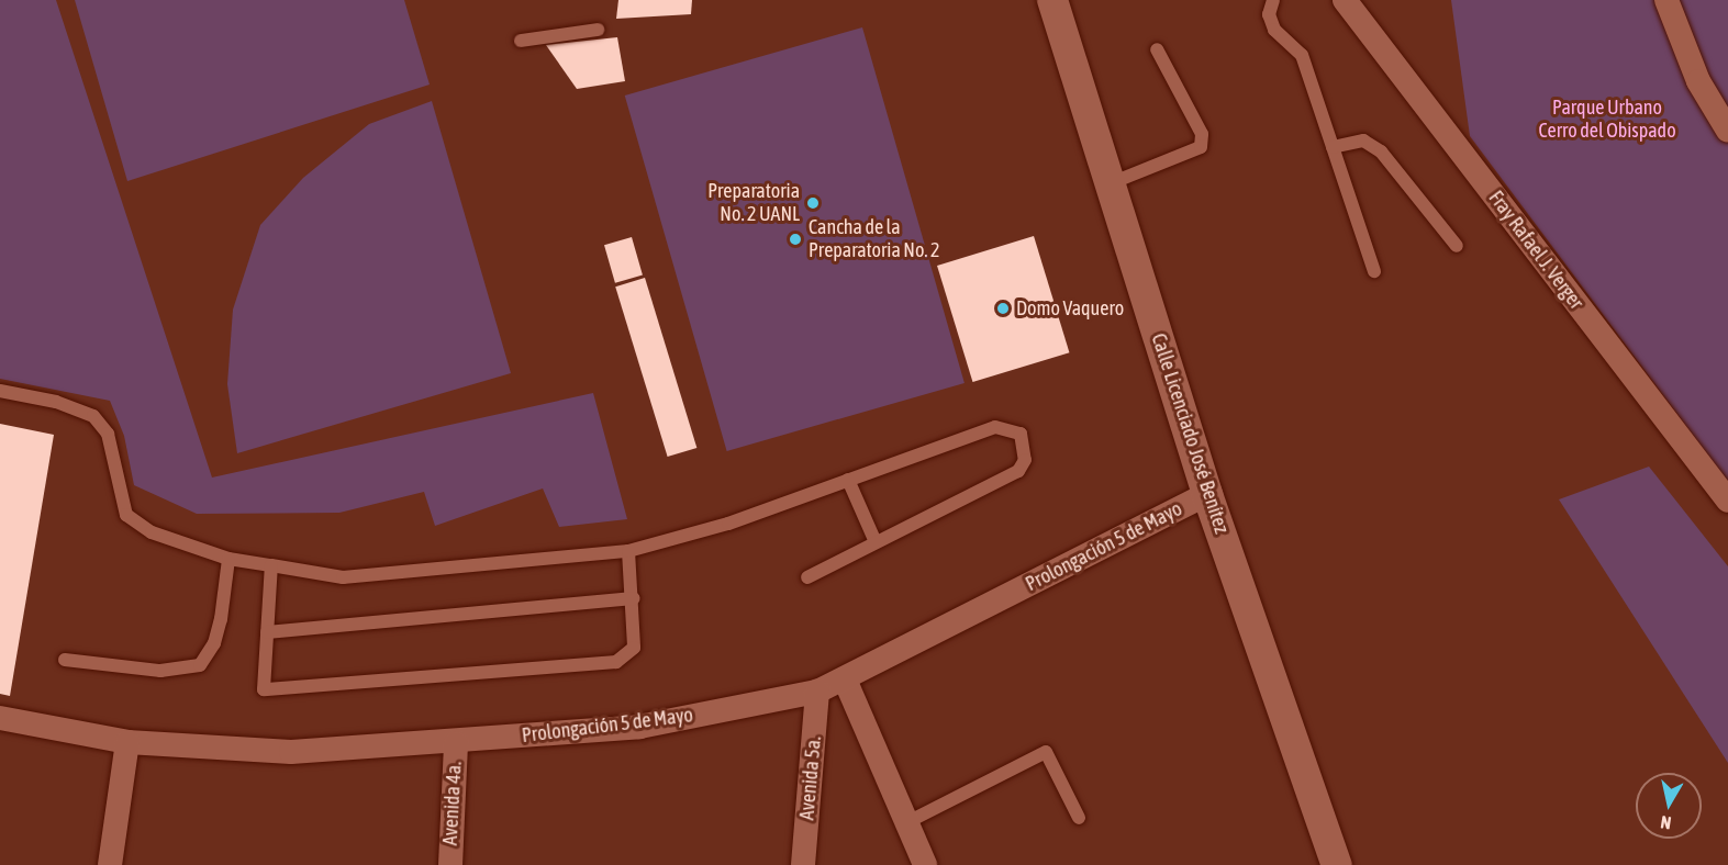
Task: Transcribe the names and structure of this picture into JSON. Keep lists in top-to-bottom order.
{
  "streets": {
    "street": [
      "Fray Rafael J. Verger",
      "Calle Licenciado José Benítez",
      "Prolongación 5 de Mayo",
      "Avenida 5a.",
      "Avenida 4a."
    ]
  },
  "crossings": [
    ["Calle Licenciado José Benítez", "Prolongación 5 de Mayo"],
    ["Prolongación 5 de Mayo", "Avenida 5a."],
    ["Prolongación 5 de Mayo", "Avenida 4a."]
  ],
  "parks": ["Parque Urbano Cerro del Obispado"],
  "places": ["Preparatoria No. 2 UANL", "Cancha de la Preparatoria No. 2", "Domo Vaquero"],
  "north": "bottom"
}
